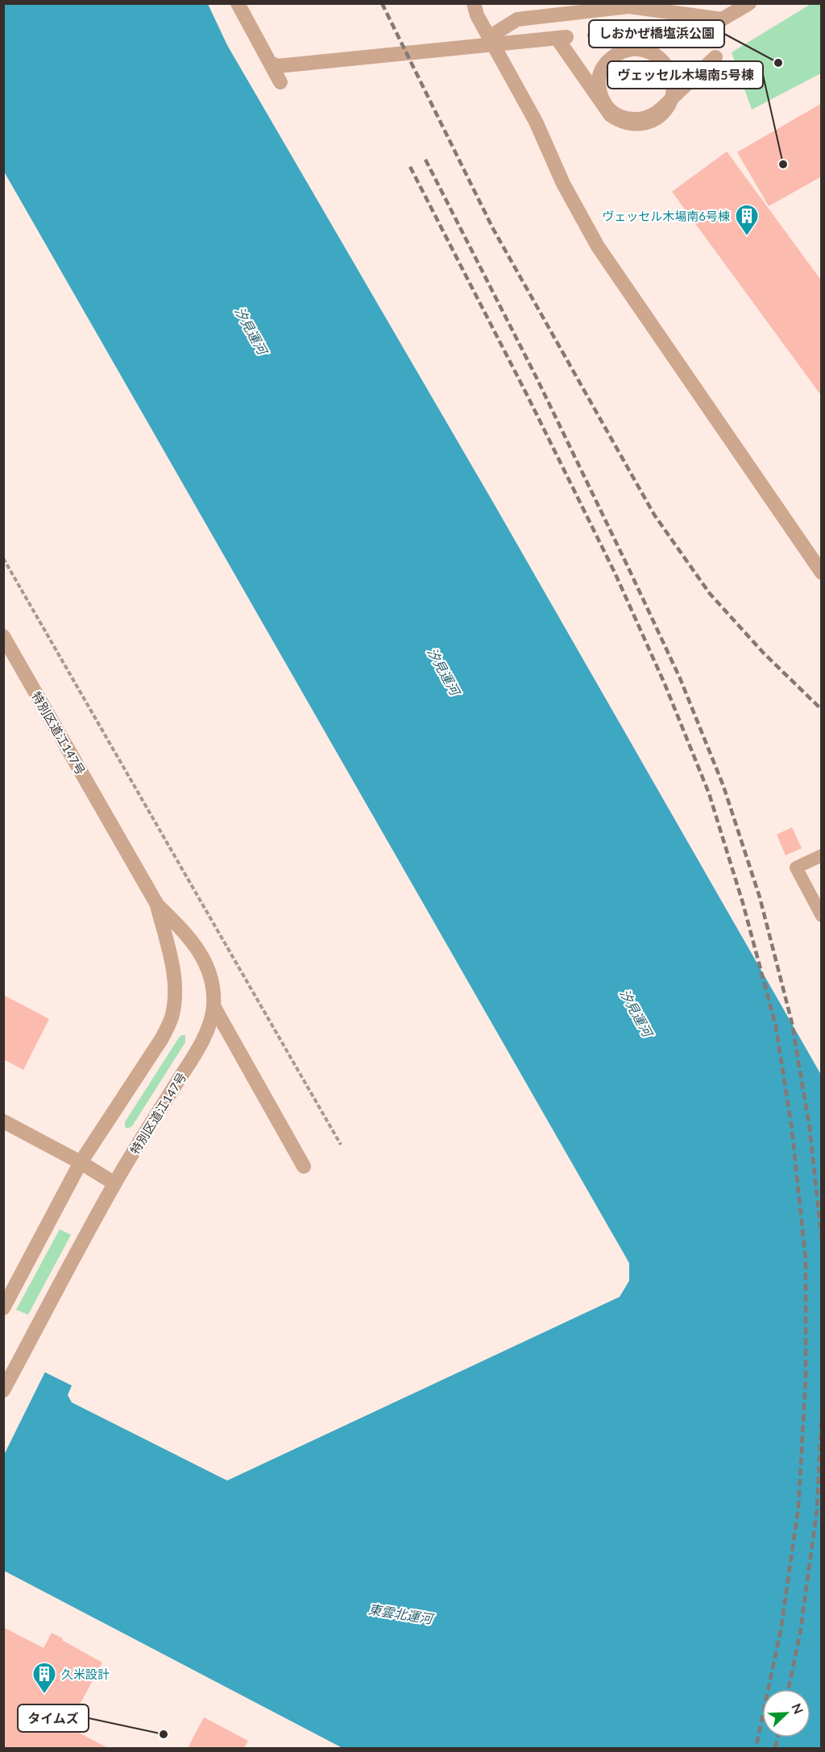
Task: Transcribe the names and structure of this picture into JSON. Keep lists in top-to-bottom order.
{
  "streets": {
    "street": ["特別区道江147号"]
  },
  "water": ["汐見運河", "東雲北運河"],
  "places": {
    "other": ["しおかぜ橋塩浜公園", "ヴェッセル木場南5号棟", "タイムズ"],
    "building": ["ヴェッセル木場南6号棟", "久米設計"]
  },
  "north": "top right"
}
